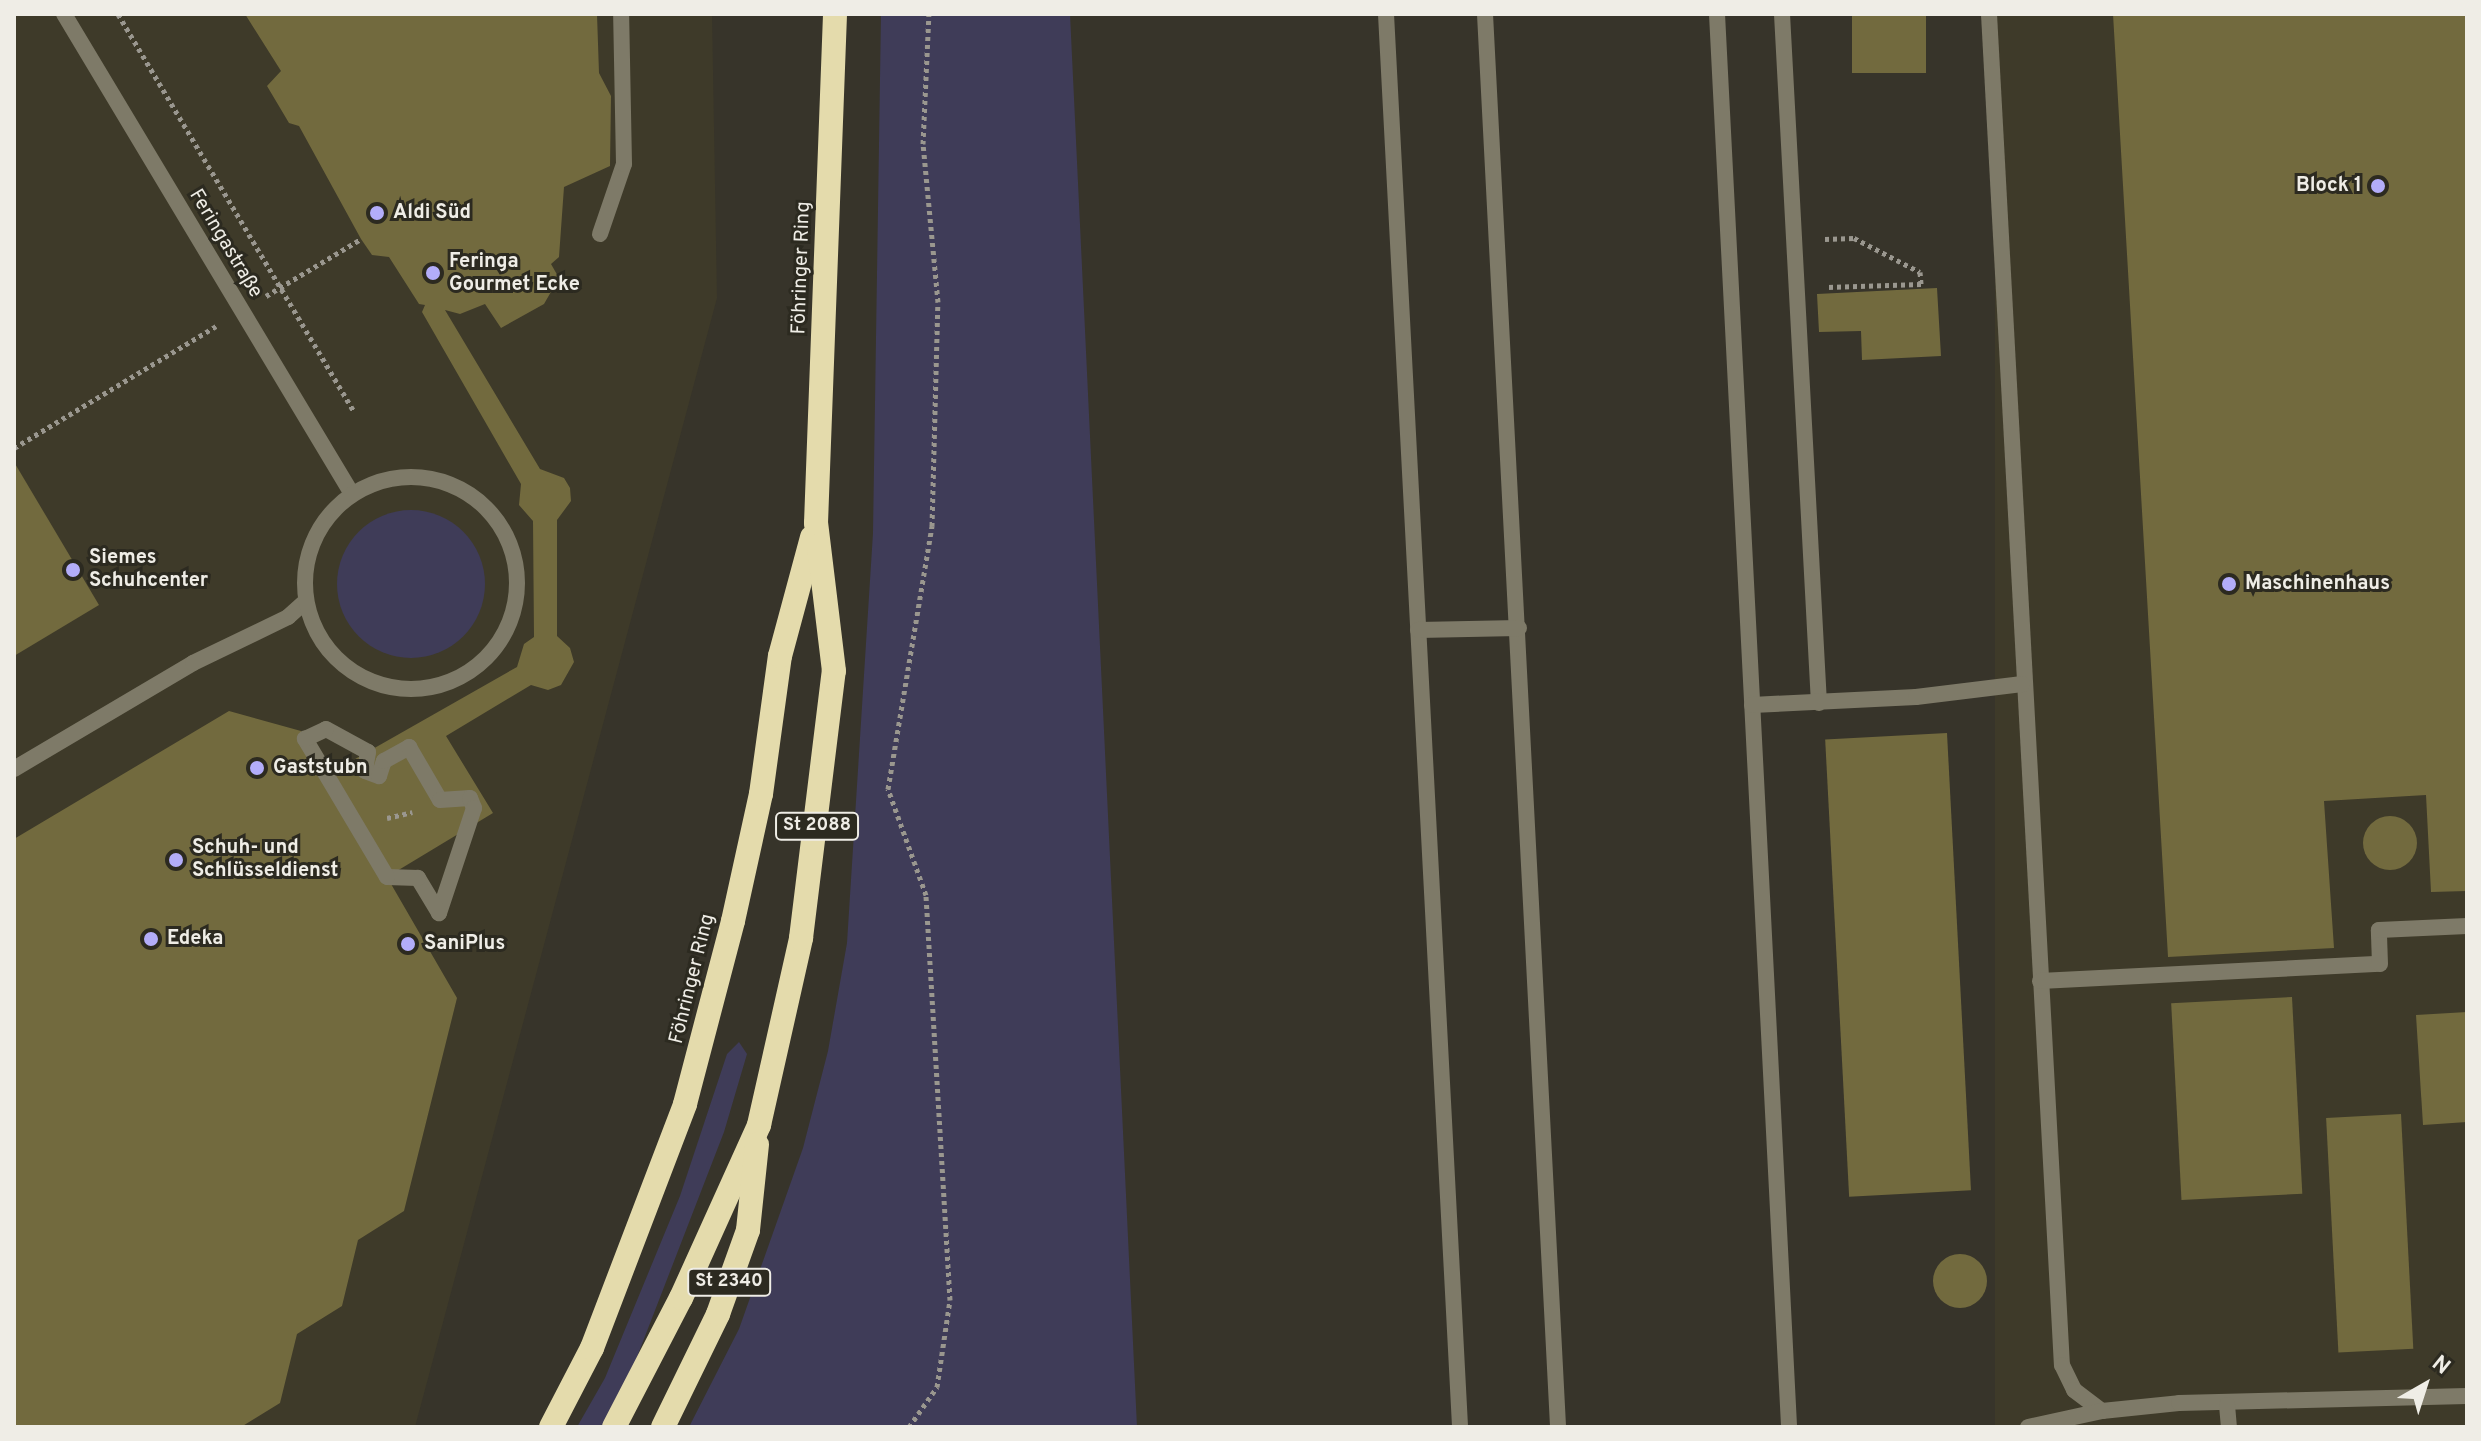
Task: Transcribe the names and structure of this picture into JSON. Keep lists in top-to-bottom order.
{
  "streets": {
    "highway": ["Föhringer Ring", "St 2088", "St 2340"],
    "street": ["Feringastraße"]
  },
  "crossings": [
    ["Föhringer Ring", "St 2340"]
  ],
  "places": [
    "Block 1",
    "Aldi Süd",
    "Feringa Gourmet Ecke",
    "Siemes Schuhcenter",
    "Maschinenhaus",
    "Gaststubn",
    "Schuh- und Schlüsseldienst",
    "Edeka",
    "SaniPlus"
  ],
  "north": "top right"
}
